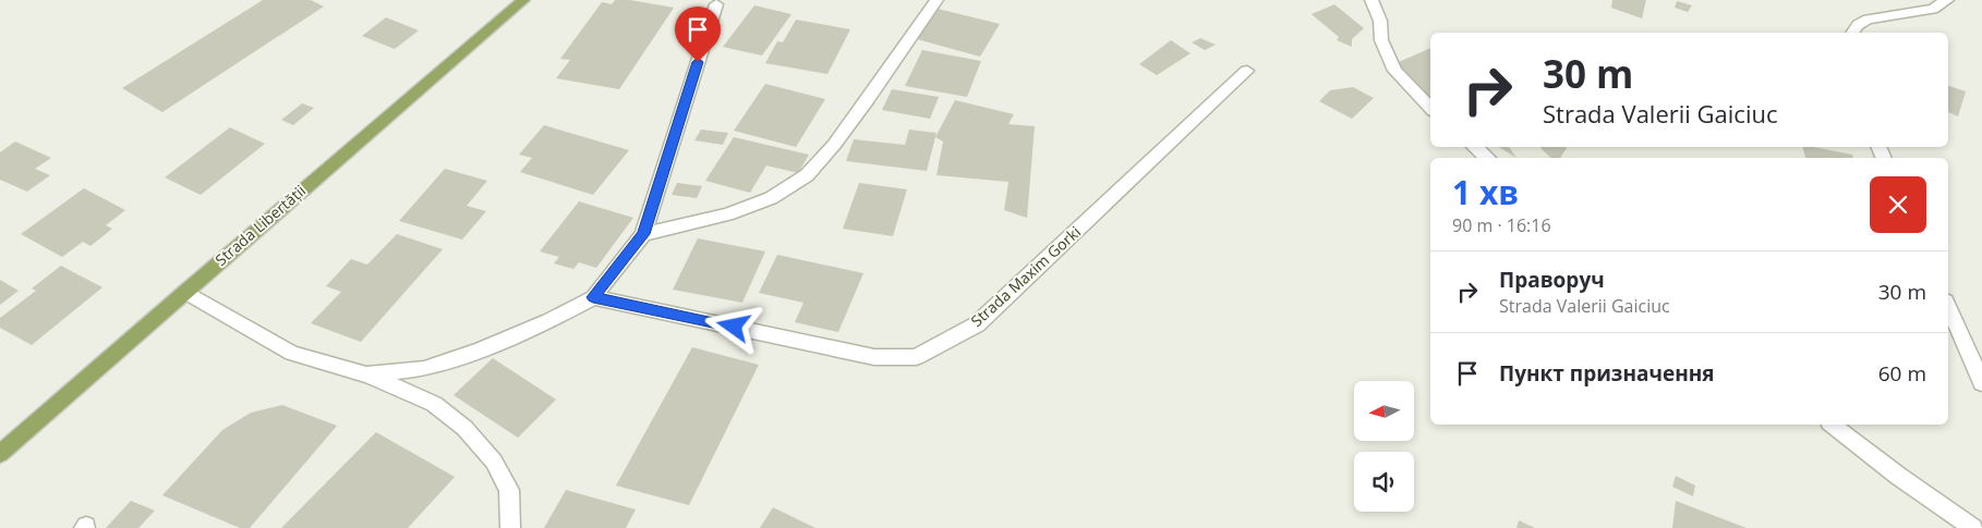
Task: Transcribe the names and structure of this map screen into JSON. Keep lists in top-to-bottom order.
{
  "streets": {
    "main road": ["Strada Libertății"],
    "street": ["Strada Maxim Gorki"]
  },
  "north": "left",
  "page": {
    "turn": ["30 m", "Strada Valerii Gaiciuc"],
    "heading": ["1 хв", "90 m · 16:16"],
    "list": [
      {
        "name": "Праворуч",
        "note": "Strada Valerii Gaiciuc",
        "value": "30 m"
      },
      {
        "name": "Пункт призначення",
        "value": "60 m"
      }
    ]
  }
}
